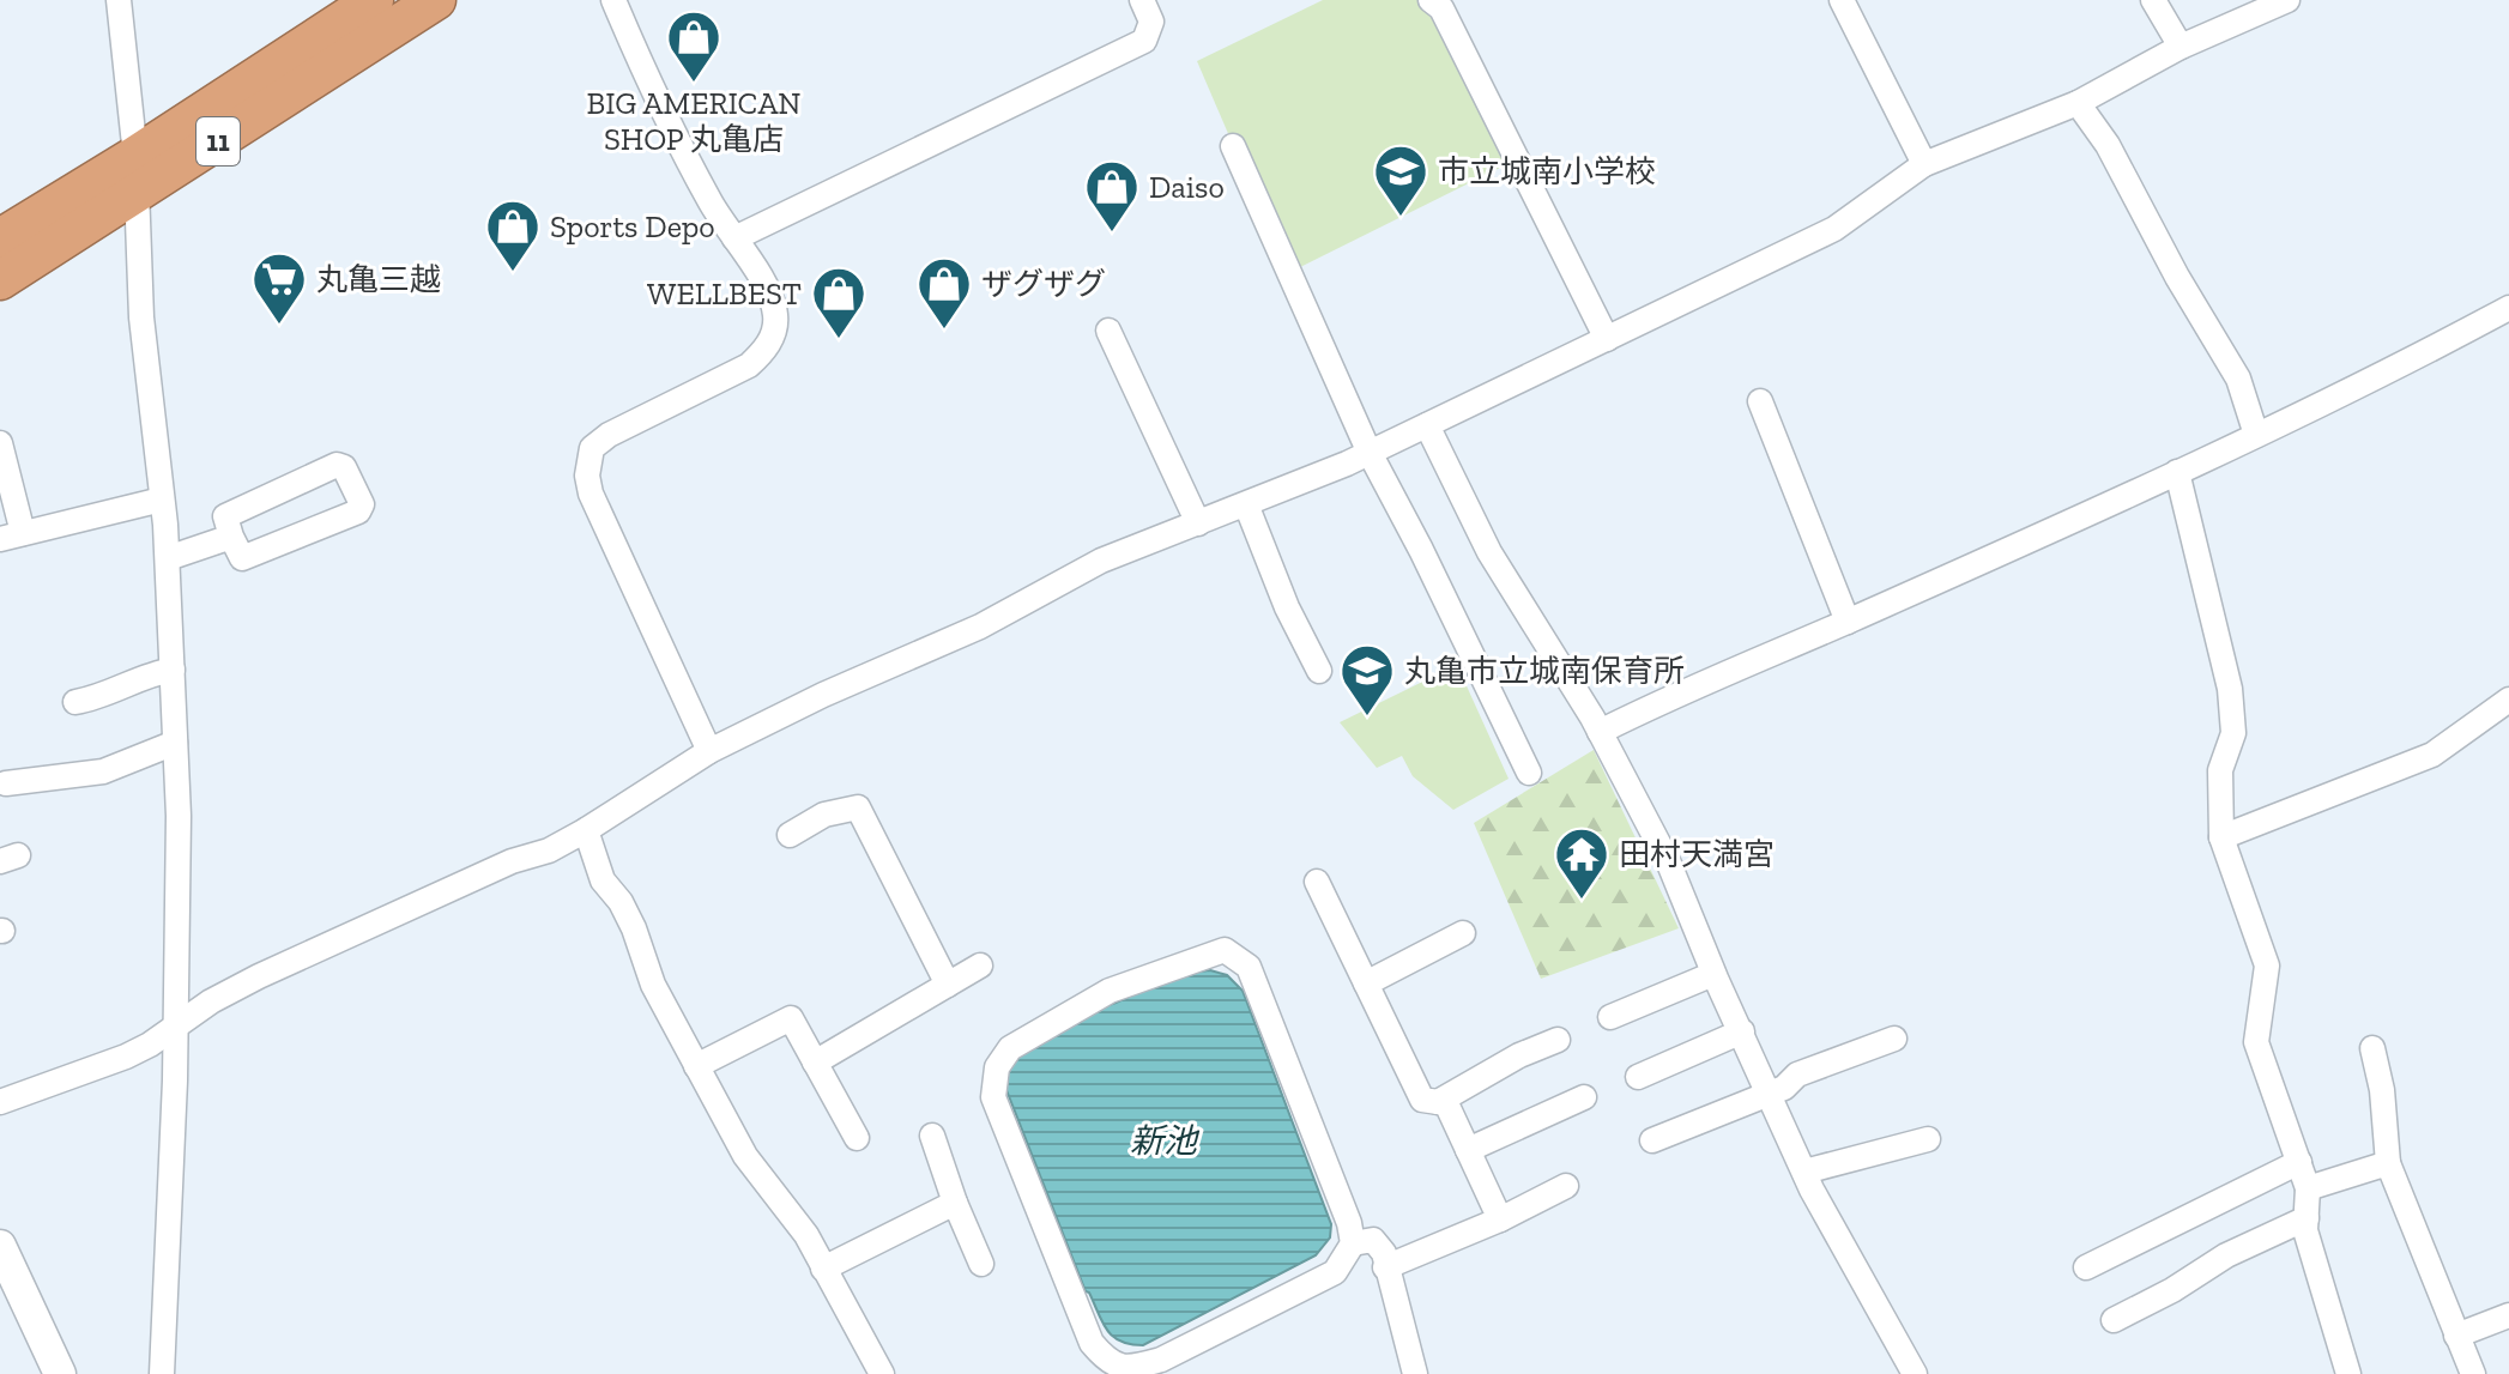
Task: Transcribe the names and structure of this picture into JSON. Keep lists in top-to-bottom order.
{
  "streets": {
    "highway": ["11"]
  },
  "water": ["新池"],
  "places": {
    "shop": [
      "BIG AMERICAN SHOP 丸亀店",
      "Daiso",
      "Sports Depo",
      "ザグザグ",
      "WELLBEST"
    ],
    "school or university": ["市立城南小学校", "丸亀市立城南保育所"],
    "supermarket": ["丸亀三越"],
    "temple": ["田村天満宮"]
  }
}
